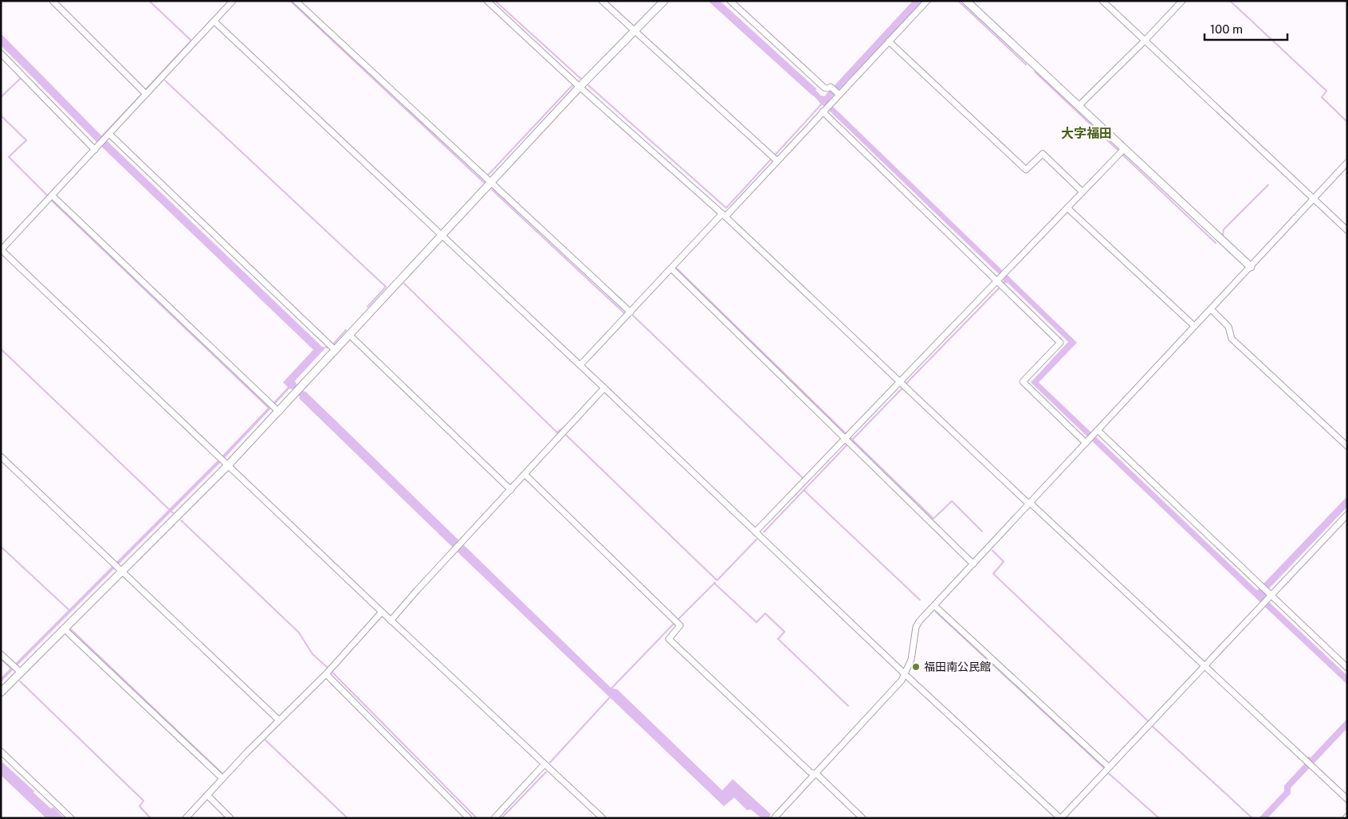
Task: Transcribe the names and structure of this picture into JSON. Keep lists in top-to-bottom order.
{
  "districts": ["大字福田"],
  "places": ["福田南公民館"],
  "scale_bar": "100 m"
}
